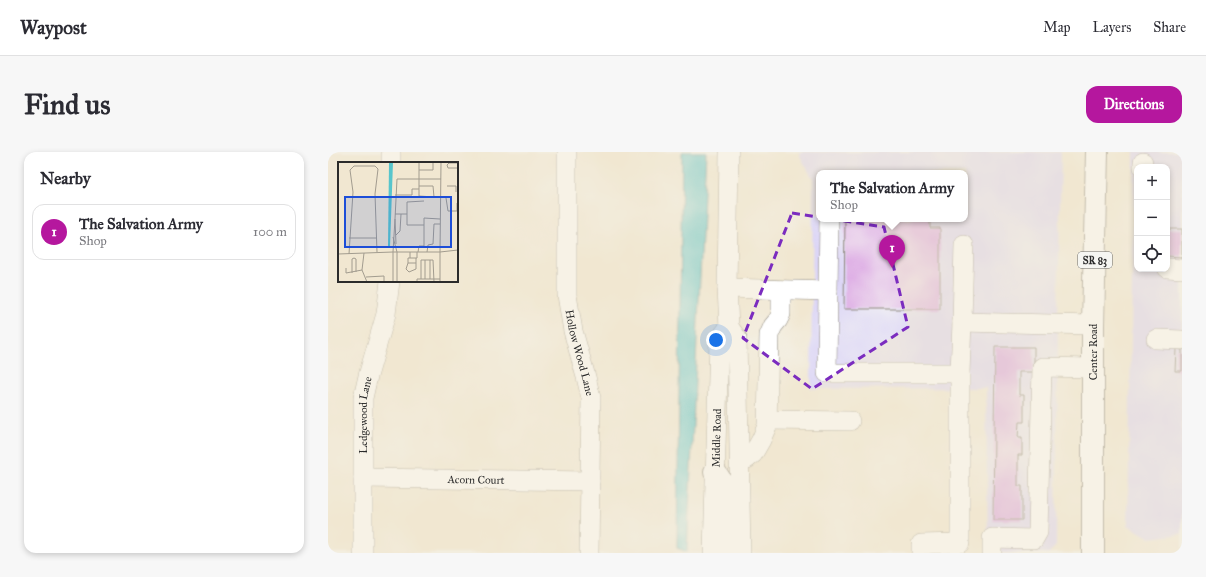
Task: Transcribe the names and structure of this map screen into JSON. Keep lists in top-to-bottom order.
{
  "streets": {
    "main road": ["SR 83", "Center Road"],
    "street": [
      "Hollow Wood Lane",
      "Ledgewood Lane",
      "Middle Road",
      "Acorn Court"
    ]
  },
  "crossings": [
    ["Hollow Wood Lane", "Acorn Court"],
    ["Ledgewood Lane", "Acorn Court"]
  ],
  "page": {
    "header": "Waypost",
    "nav": ["Map", "Layers", "Share"],
    "buttons": "Directions",
    "title": "Find us",
    "heading": "Nearby",
    "map_buttons": ["+", "−"],
    "popup": ["The Salvation Army", "Shop"],
    "list": [
      {
        "mark": "1",
        "name": "The Salvation Army",
        "note": "Shop",
        "value": "100 m"
      }
    ],
    "pins": "1"
  }
}
